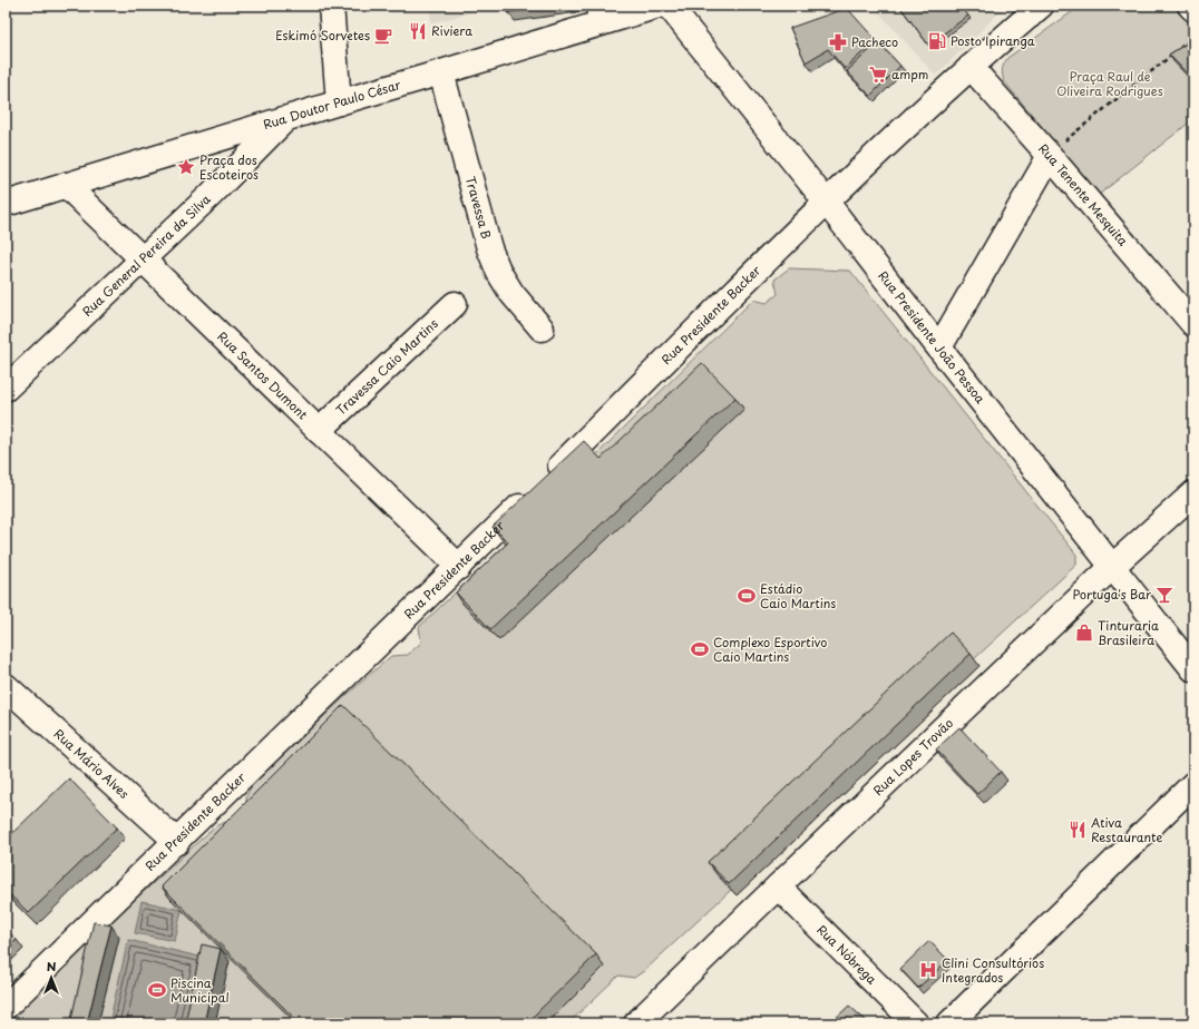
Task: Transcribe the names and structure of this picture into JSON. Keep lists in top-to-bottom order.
{
  "streets": {
    "street": [
      "Rua Doutor Paulo César",
      "Rua Tenente Mesquita",
      "Travessa B",
      "Rua General Pereira da Silva",
      "Rua Presidente Backer",
      "Rua Presidente João Pessoa",
      "Travessa Caio Martins",
      "Rua Santos Dumont",
      "Rua Lopes Trovão",
      "Rua Mário Alves",
      "Rua Nóbrega"
    ]
  },
  "crossings": [
    ["Rua Doutor Paulo César", "Travessa B"],
    ["Rua Doutor Paulo César", "Rua General Pereira da Silva"],
    ["Rua Doutor Paulo César", "Rua Santos Dumont"],
    ["Rua Tenente Mesquita", "Rua Presidente Backer"],
    ["Rua General Pereira da Silva", "Rua Santos Dumont"],
    ["Rua Presidente Backer", "Rua Presidente João Pessoa"],
    ["Rua Presidente Backer", "Rua Santos Dumont"],
    ["Rua Presidente Backer", "Rua Mário Alves"],
    ["Rua Presidente João Pessoa", "Rua Lopes Trovão"],
    ["Travessa Caio Martins", "Rua Santos Dumont"],
    ["Rua Lopes Trovão", "Rua Nóbrega"]
  ],
  "parks": ["Praça Raul de Oliveira Rodrigues"],
  "places": {
    "restaurant": ["Riviera", "Ativa Restaurante"],
    "cafe": ["Eskimó Sorvetes"],
    "fuel station": ["Posto Ipiranga"],
    "pharmacy": ["Pacheco"],
    "supermarket": ["ampm"],
    "place": ["Praça dos Escoteiros"],
    "bar": ["Portuga's Bar"],
    "sports": ["Estádio Caio Martins", "Complexo Esportivo Caio Martins", "Piscina Municipal"],
    "shop": ["Tinturaria Brasileira"],
    "hospital": ["Clini Consultórios Integrados"]
  },
  "north": "top"
}
